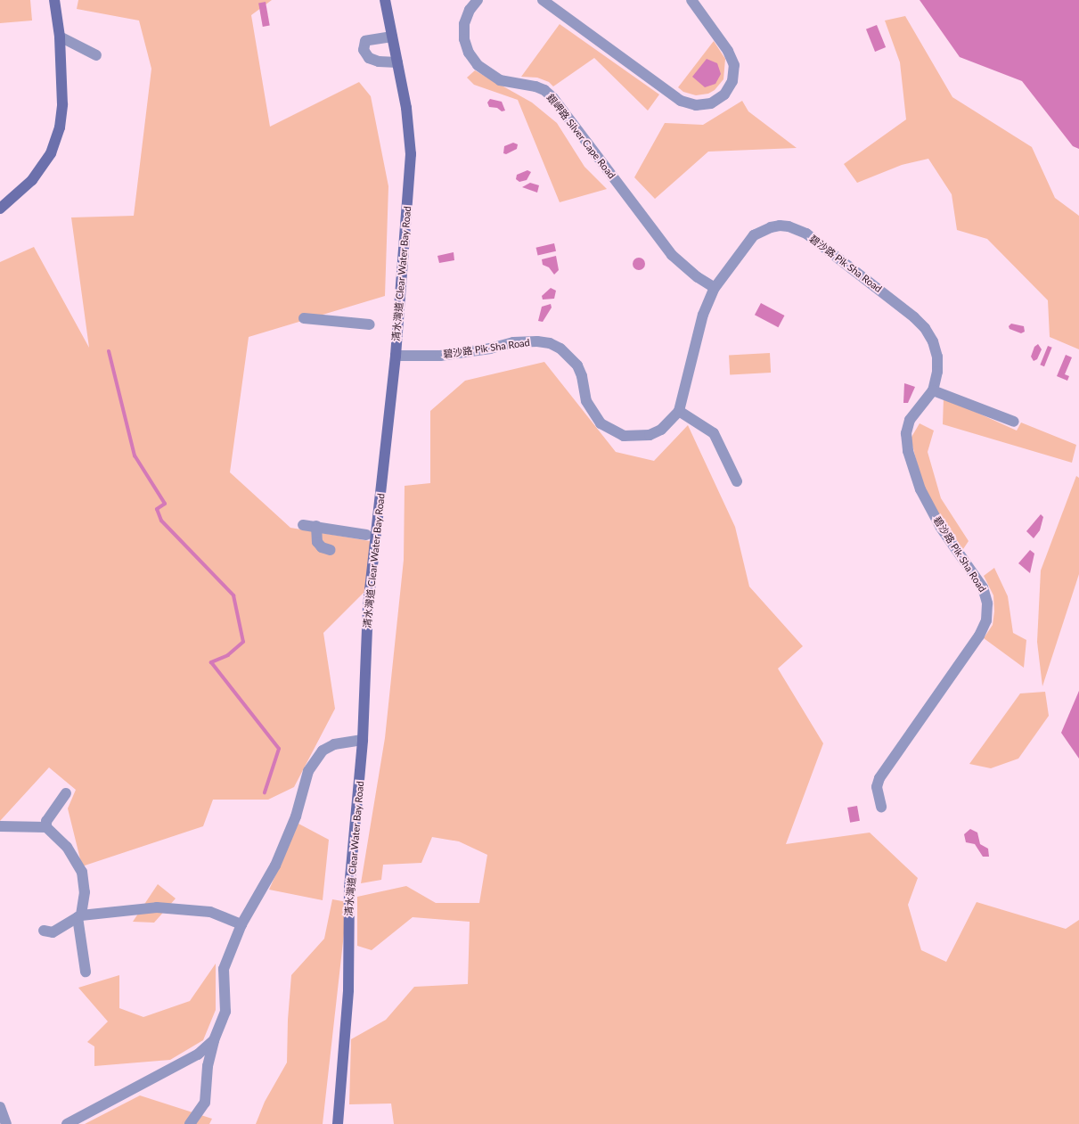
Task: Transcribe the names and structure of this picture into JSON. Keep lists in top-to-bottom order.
{
  "streets": {
    "main road": ["清水灣道 Clear Water Bay Road"],
    "street": ["銀岬路 Silver Cape Road", "碧沙路 Pik Sha Road"]
  },
  "crossings": [
    ["銀岬路 Silver Cape Road", "碧沙路 Pik Sha Road"],
    ["碧沙路 Pik Sha Road", "清水灣道 Clear Water Bay Road"]
  ]
}
